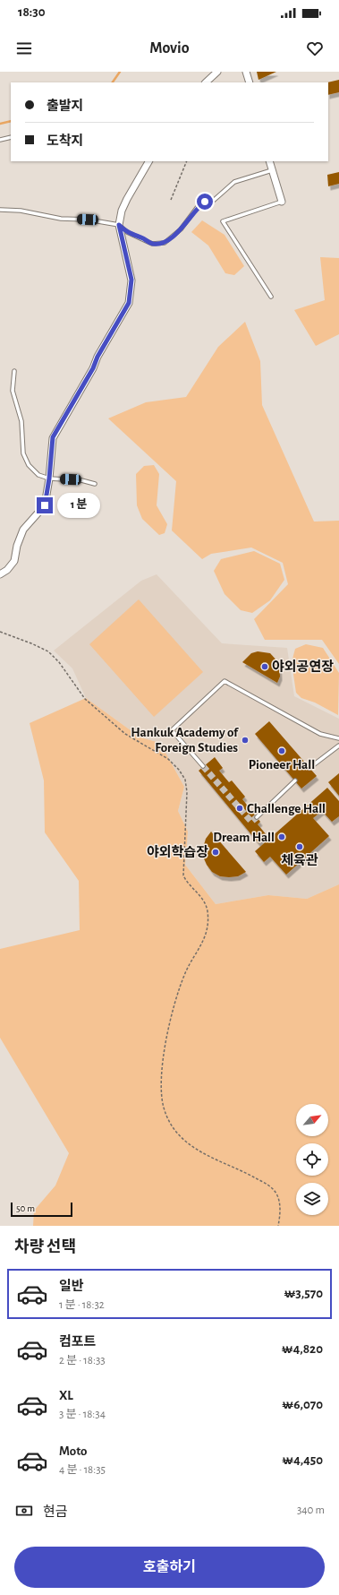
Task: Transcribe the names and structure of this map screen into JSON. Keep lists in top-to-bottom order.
{
  "places": [
    "야외공연장",
    "Hankuk Academy of Foreign Studies",
    "Pioneer Hall",
    "Challenge Hall",
    "Dream Hall",
    "체육관",
    "야외학습장"
  ],
  "scale_bar": "50 m",
  "north": "top right",
  "page": {
    "status": "18:30",
    "header": "Movio",
    "banner": ["출발지", "도착지"],
    "bubble": "1 분",
    "scale": "50 m",
    "heading": "차량 선택",
    "list": [
      {
        "name": "일반",
        "note": "1 분 · 18:32",
        "value": "₩3,570"
      },
      {
        "name": "컴포트",
        "note": "2 분 · 18:33",
        "value": "₩4,820"
      },
      {
        "name": "XL",
        "note": "3 분 · 18:34",
        "value": "₩6,070"
      },
      {
        "name": "Moto",
        "note": "4 분 · 18:35",
        "value": "₩4,450"
      }
    ],
    "pay": ["현금", "340 m"],
    "buttons": "호출하기"
  }
}
